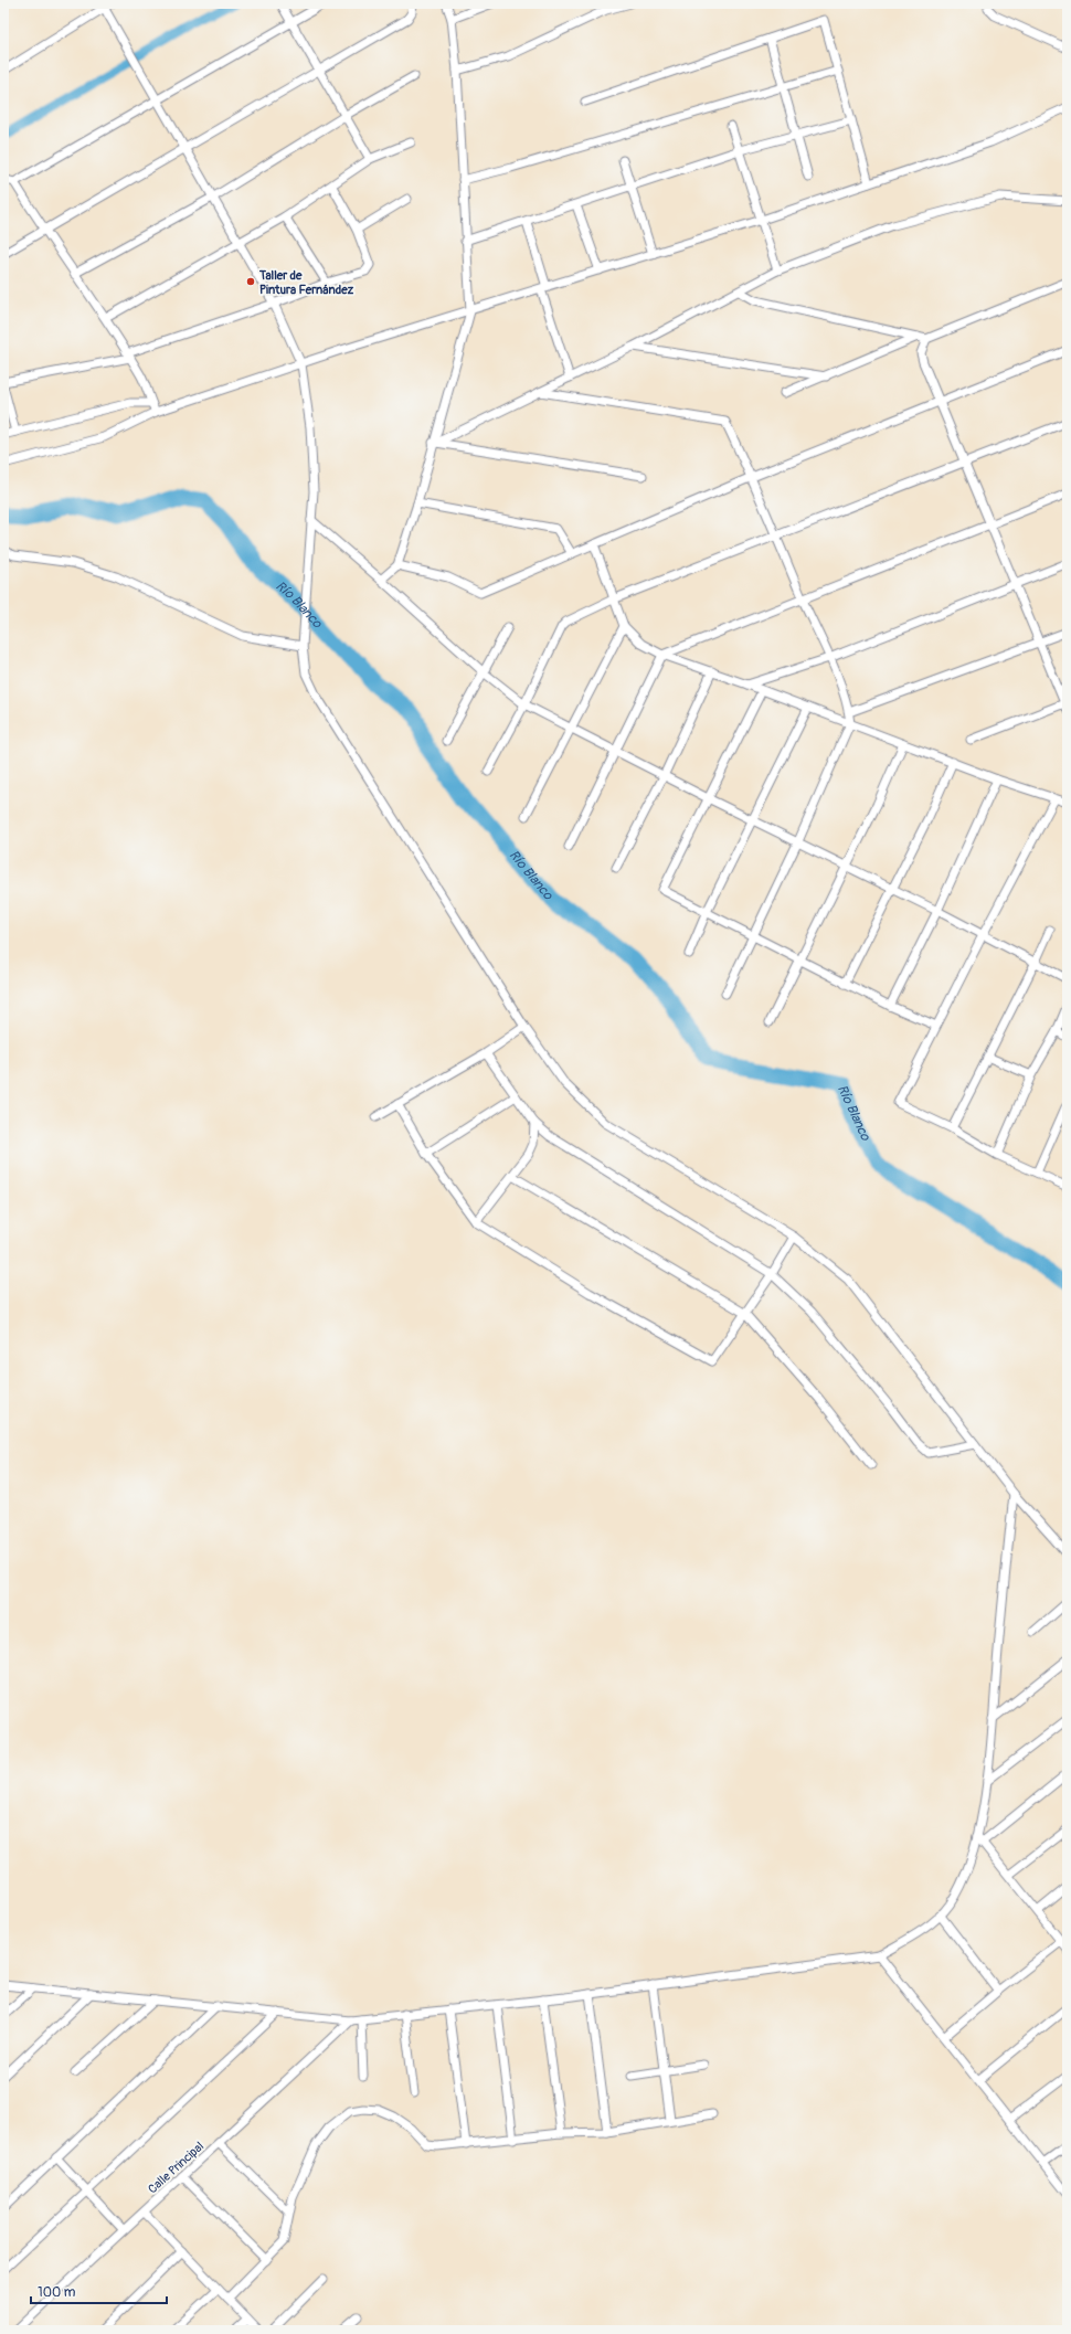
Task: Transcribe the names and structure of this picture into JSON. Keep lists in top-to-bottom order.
{
  "streets": {
    "street": ["Calle Principal"]
  },
  "water": ["Río Blanco"],
  "places": ["Taller de Pintura Fernández"],
  "scale_bar": "100 m"
}
